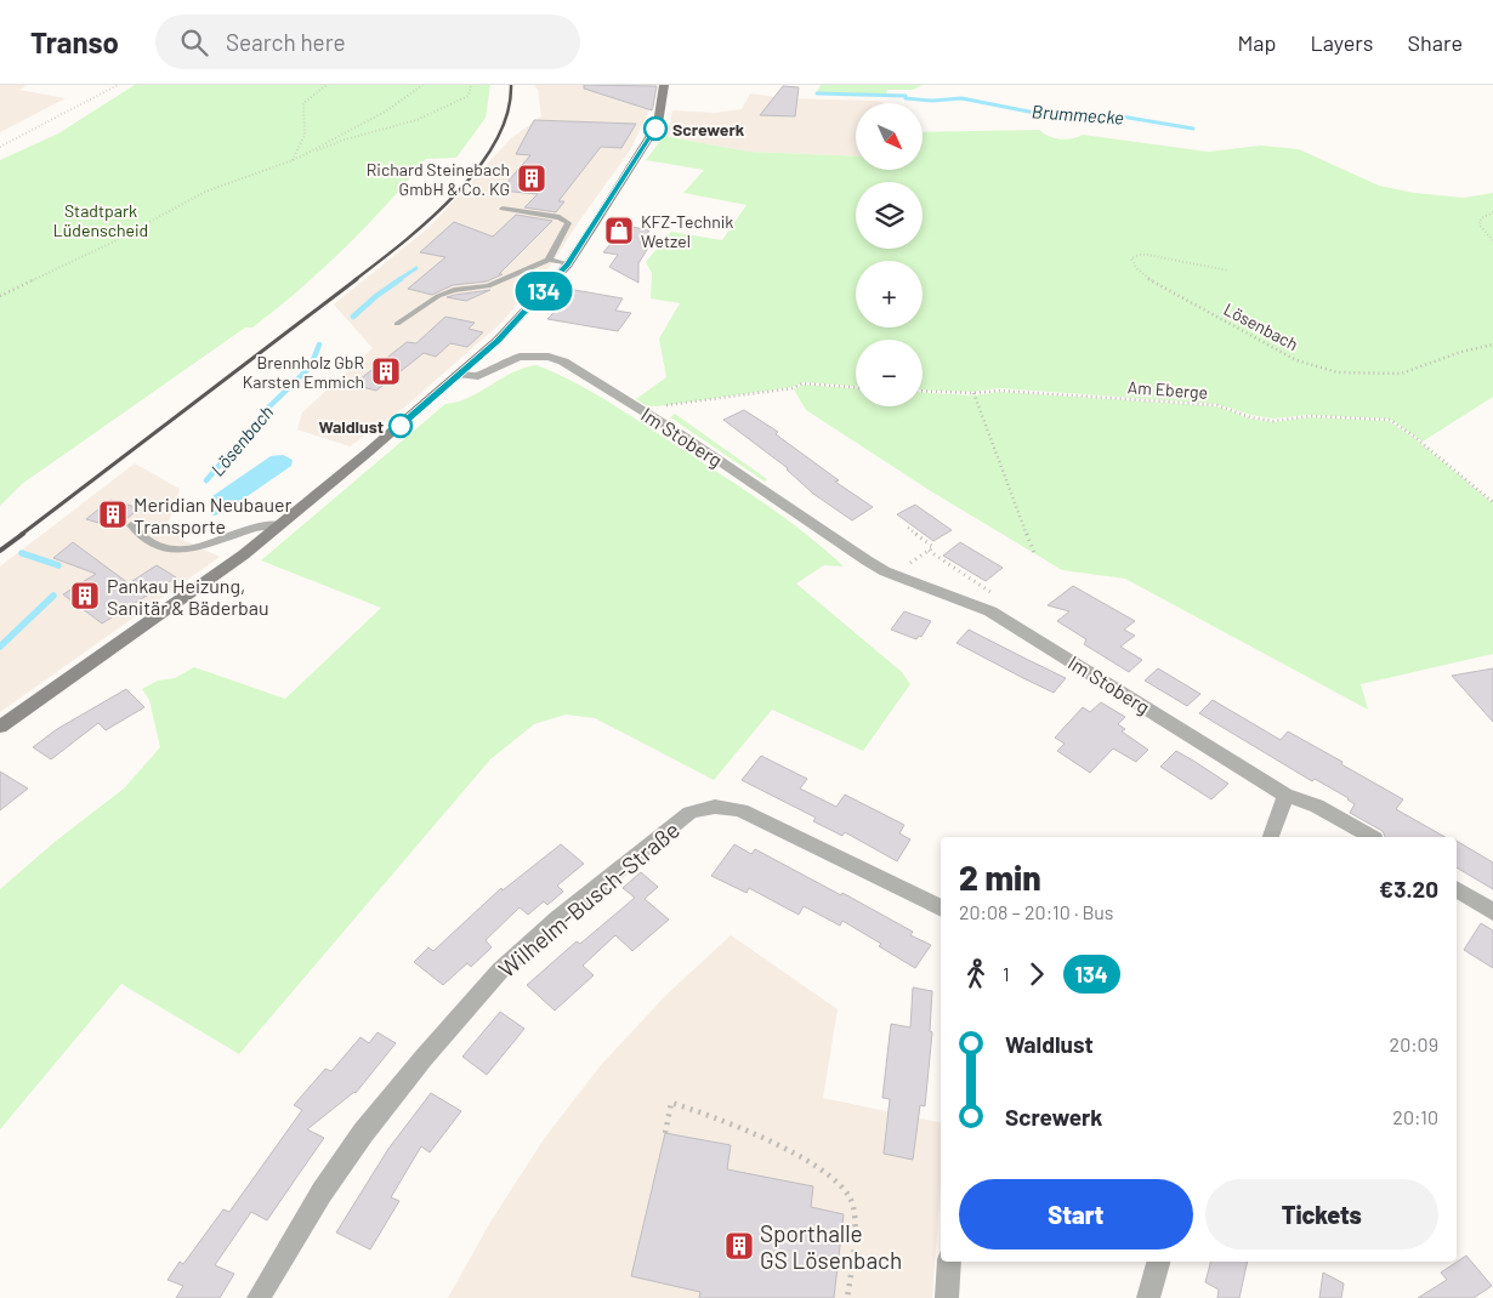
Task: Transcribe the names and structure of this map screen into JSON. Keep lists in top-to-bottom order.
{
  "streets": {
    "street": ["Im Stoberg", "Wilhelm-Busch-Straße"],
    "path": ["Lösenbach", "Am Eberge"]
  },
  "water": ["Brummecke", "Lösenbach"],
  "parks": ["Stadtpark Lüdenscheid"],
  "places": {
    "other": ["Screwerk", "Waldlust"],
    "building": [
      "Richard Steinebach GmbH & Co. KG",
      "Brennholz GbR Karsten Emmich",
      "Meridian Neubauer Transporte",
      "Pankau Heizung, Sanitär & Bäderbau",
      "Sporthalle GS Lösenbach"
    ],
    "shop": ["KFZ-Technik Wetzel"]
  },
  "lines": ["bus line 134"],
  "north": "bottom right",
  "page": {
    "header": "Transo",
    "search": "Search here",
    "nav": ["Map", "Layers", "Share"],
    "on_map": "134",
    "map_buttons": ["+", "−"],
    "heading": ["2 min", "20:08 – 20:10 · Bus", "€3.20"],
    "legs": ["1", "134"],
    "list": [
      {
        "name": "Waldlust",
        "value": "20:09"
      },
      {
        "name": "Screwerk",
        "value": "20:10"
      }
    ],
    "buttons": ["Start", "Tickets"]
  }
}
